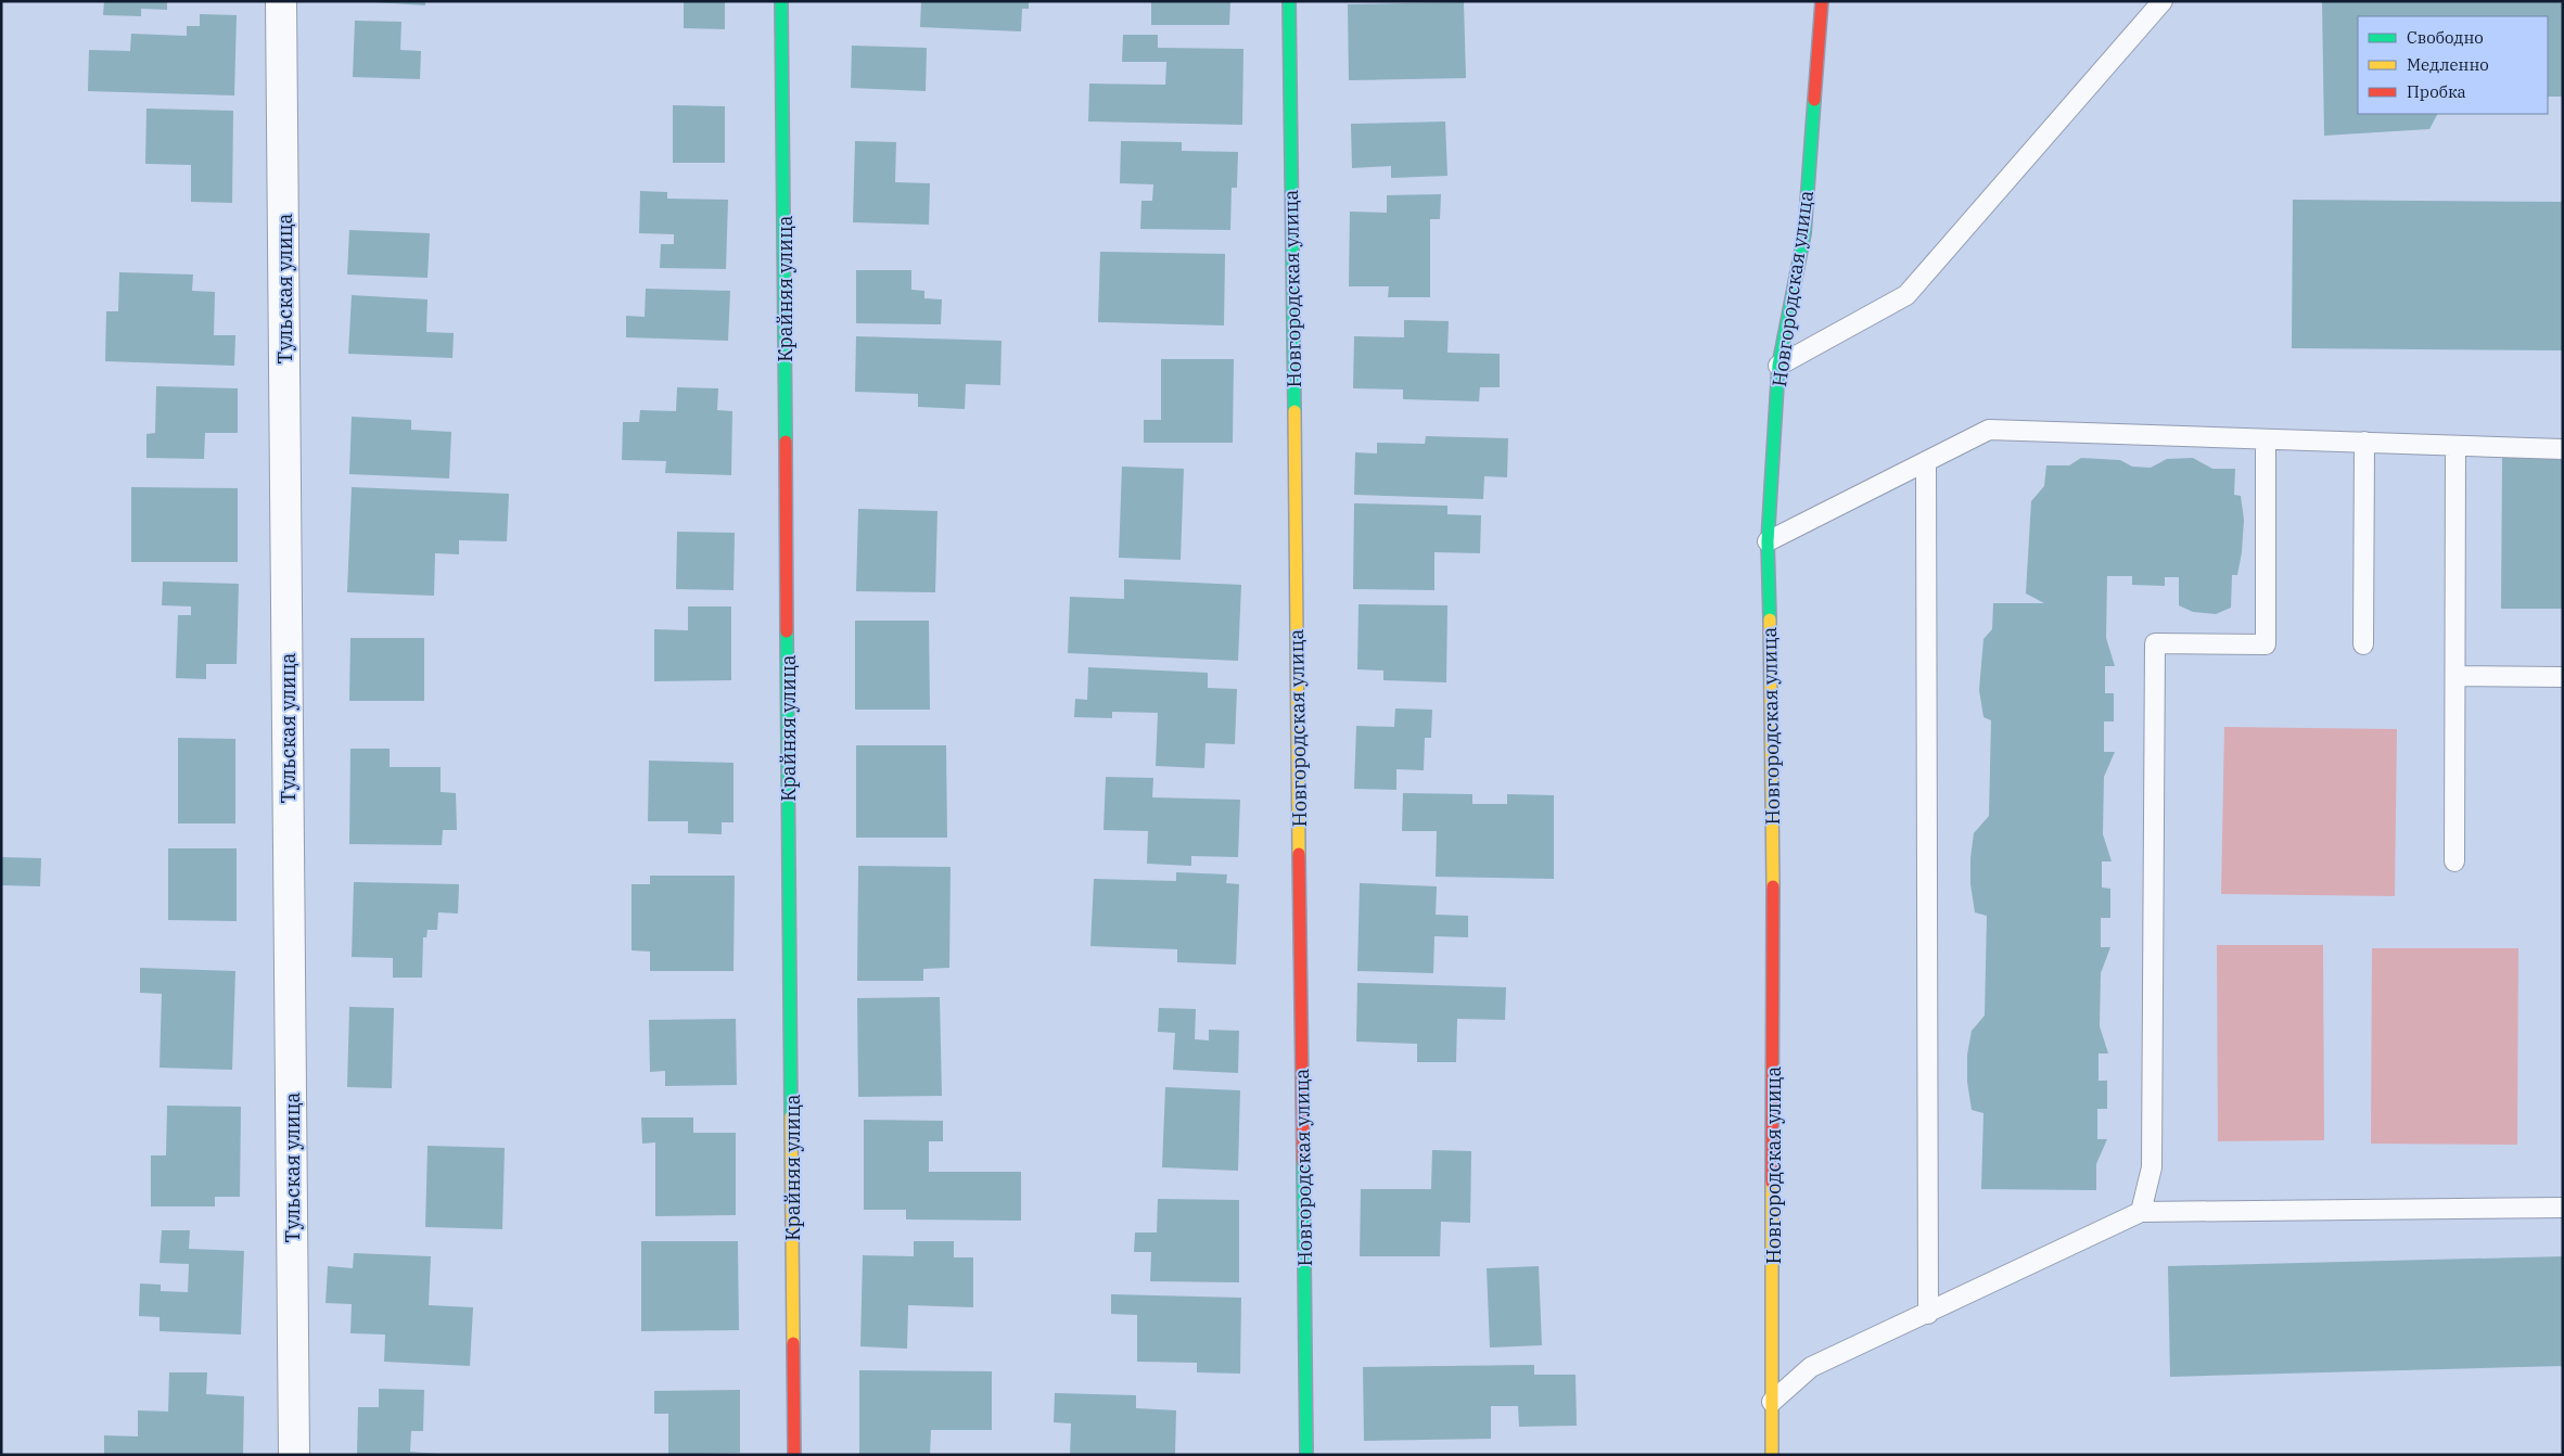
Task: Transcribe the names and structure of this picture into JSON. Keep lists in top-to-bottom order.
{
  "streets": {
    "street": ["Тульская улица", "Крайняя улица", "Новгородская улица"]
  },
  "legend": ["Свободно", "Медленно", "Пробка"]
}
